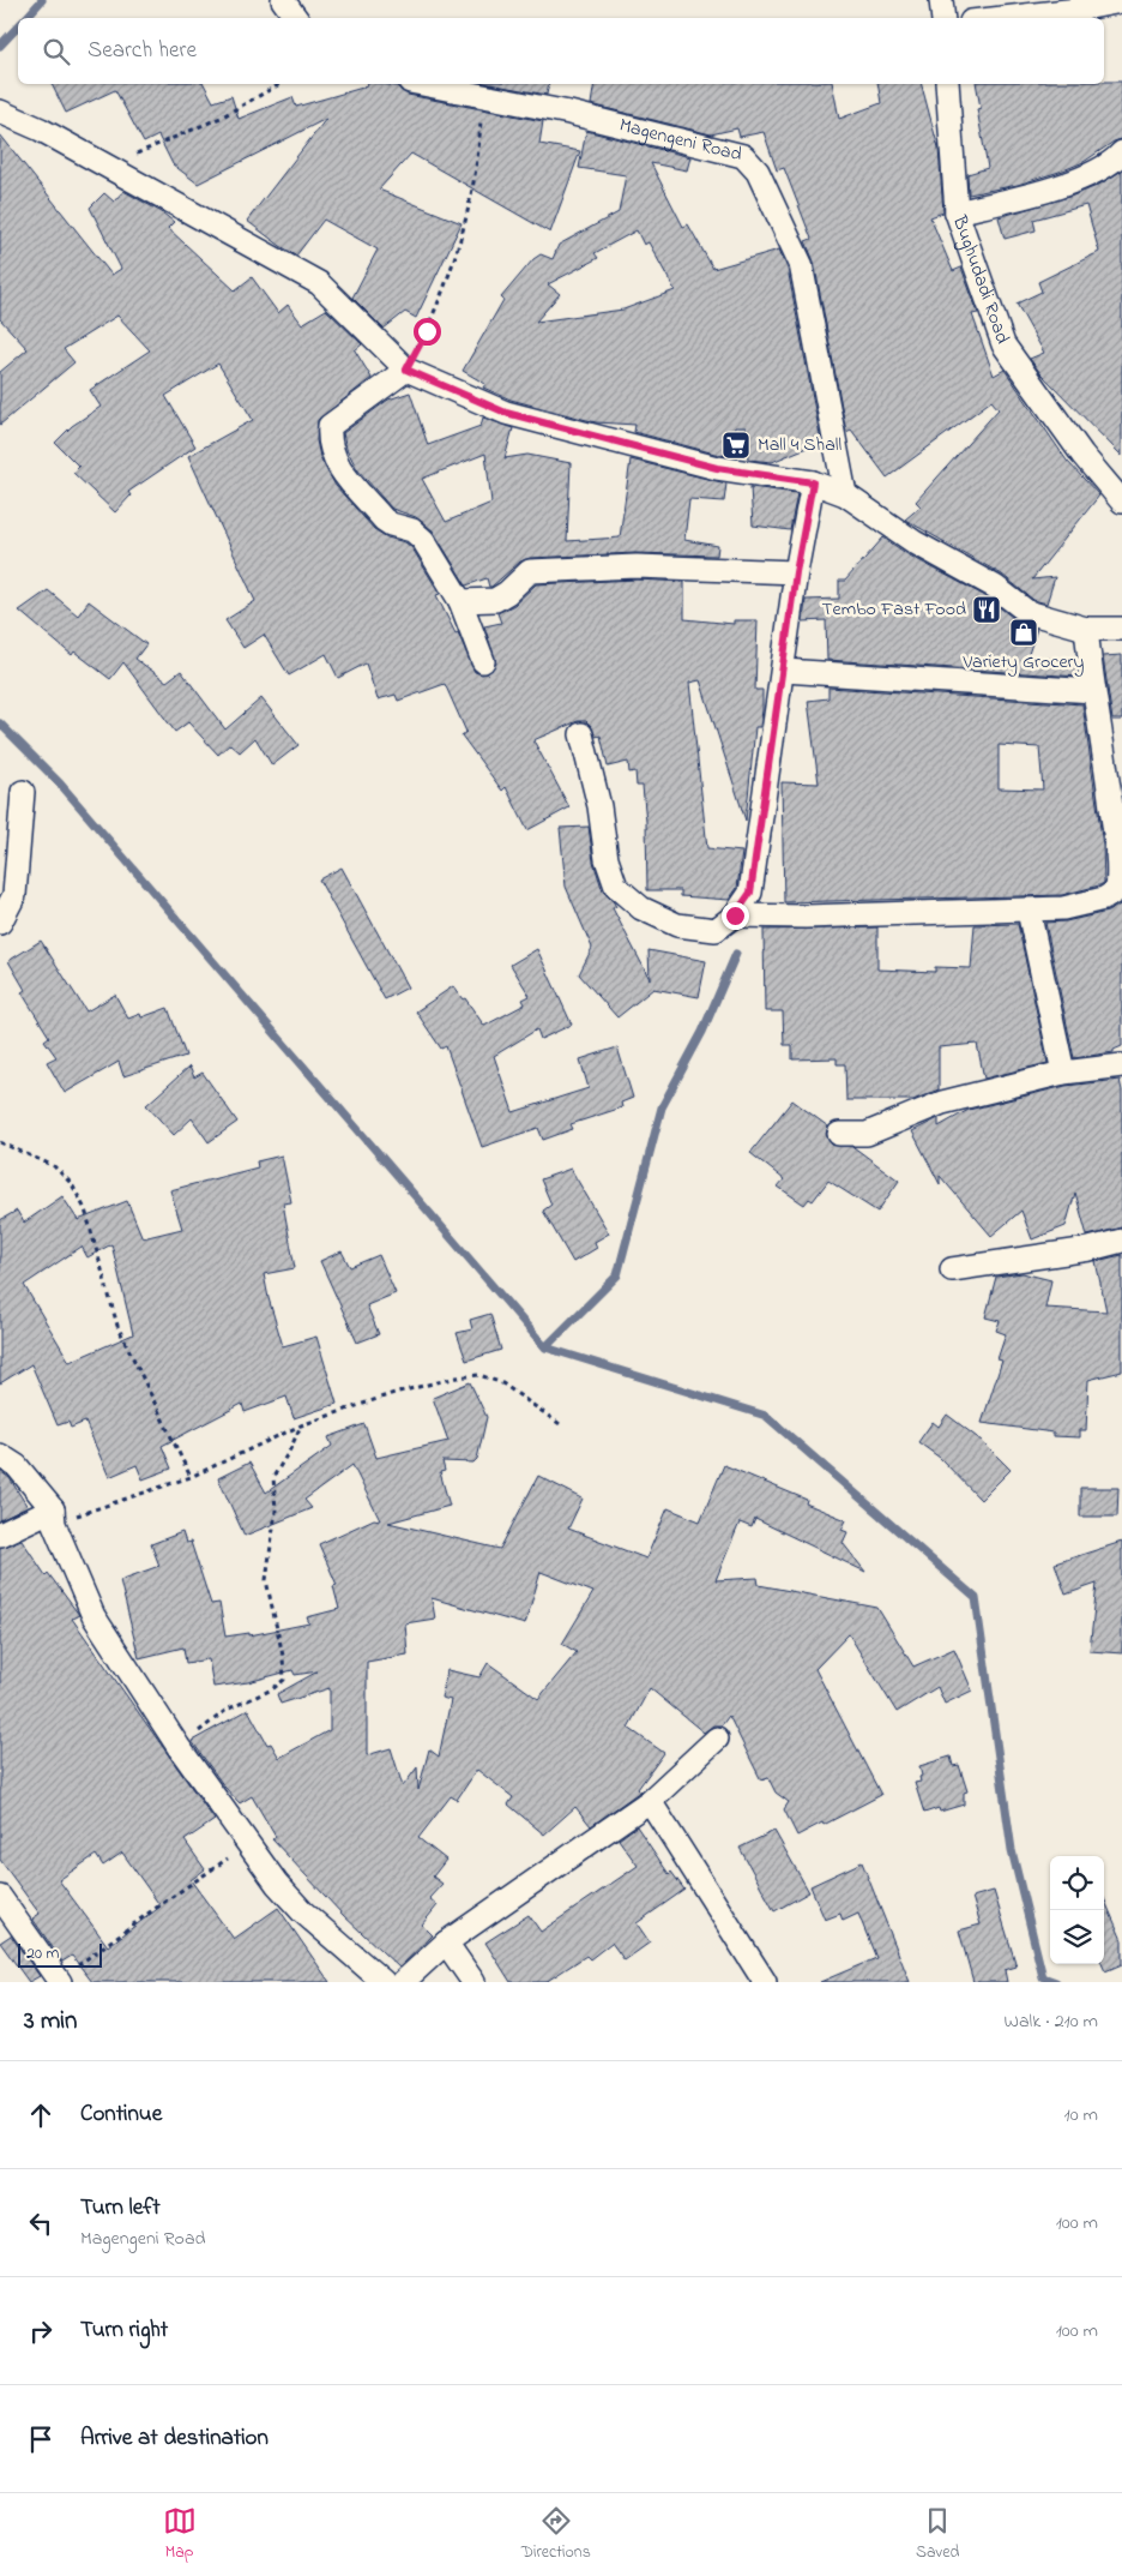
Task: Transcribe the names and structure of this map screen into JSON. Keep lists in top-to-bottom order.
{
  "streets": {
    "street": ["Magengeni Road", "Bughudadi Road"]
  },
  "places": {
    "supermarket": ["Mall 4 Shall"],
    "restaurant": ["Tembo Fast Food"],
    "shop": ["Variety Grocery"]
  },
  "scale_bar": "20 m",
  "page": {
    "search": "Search here",
    "scale": "20 m",
    "heading": ["3 min", "Walk · 210 m"],
    "list": [
      ["Continue", "10 m"],
      ["Turn left", "Magengeni Road", "100 m"],
      ["Turn right", "100 m"],
      "Arrive at destination"
    ],
    "nav": ["Map", "Directions", "Saved"]
  }
}
